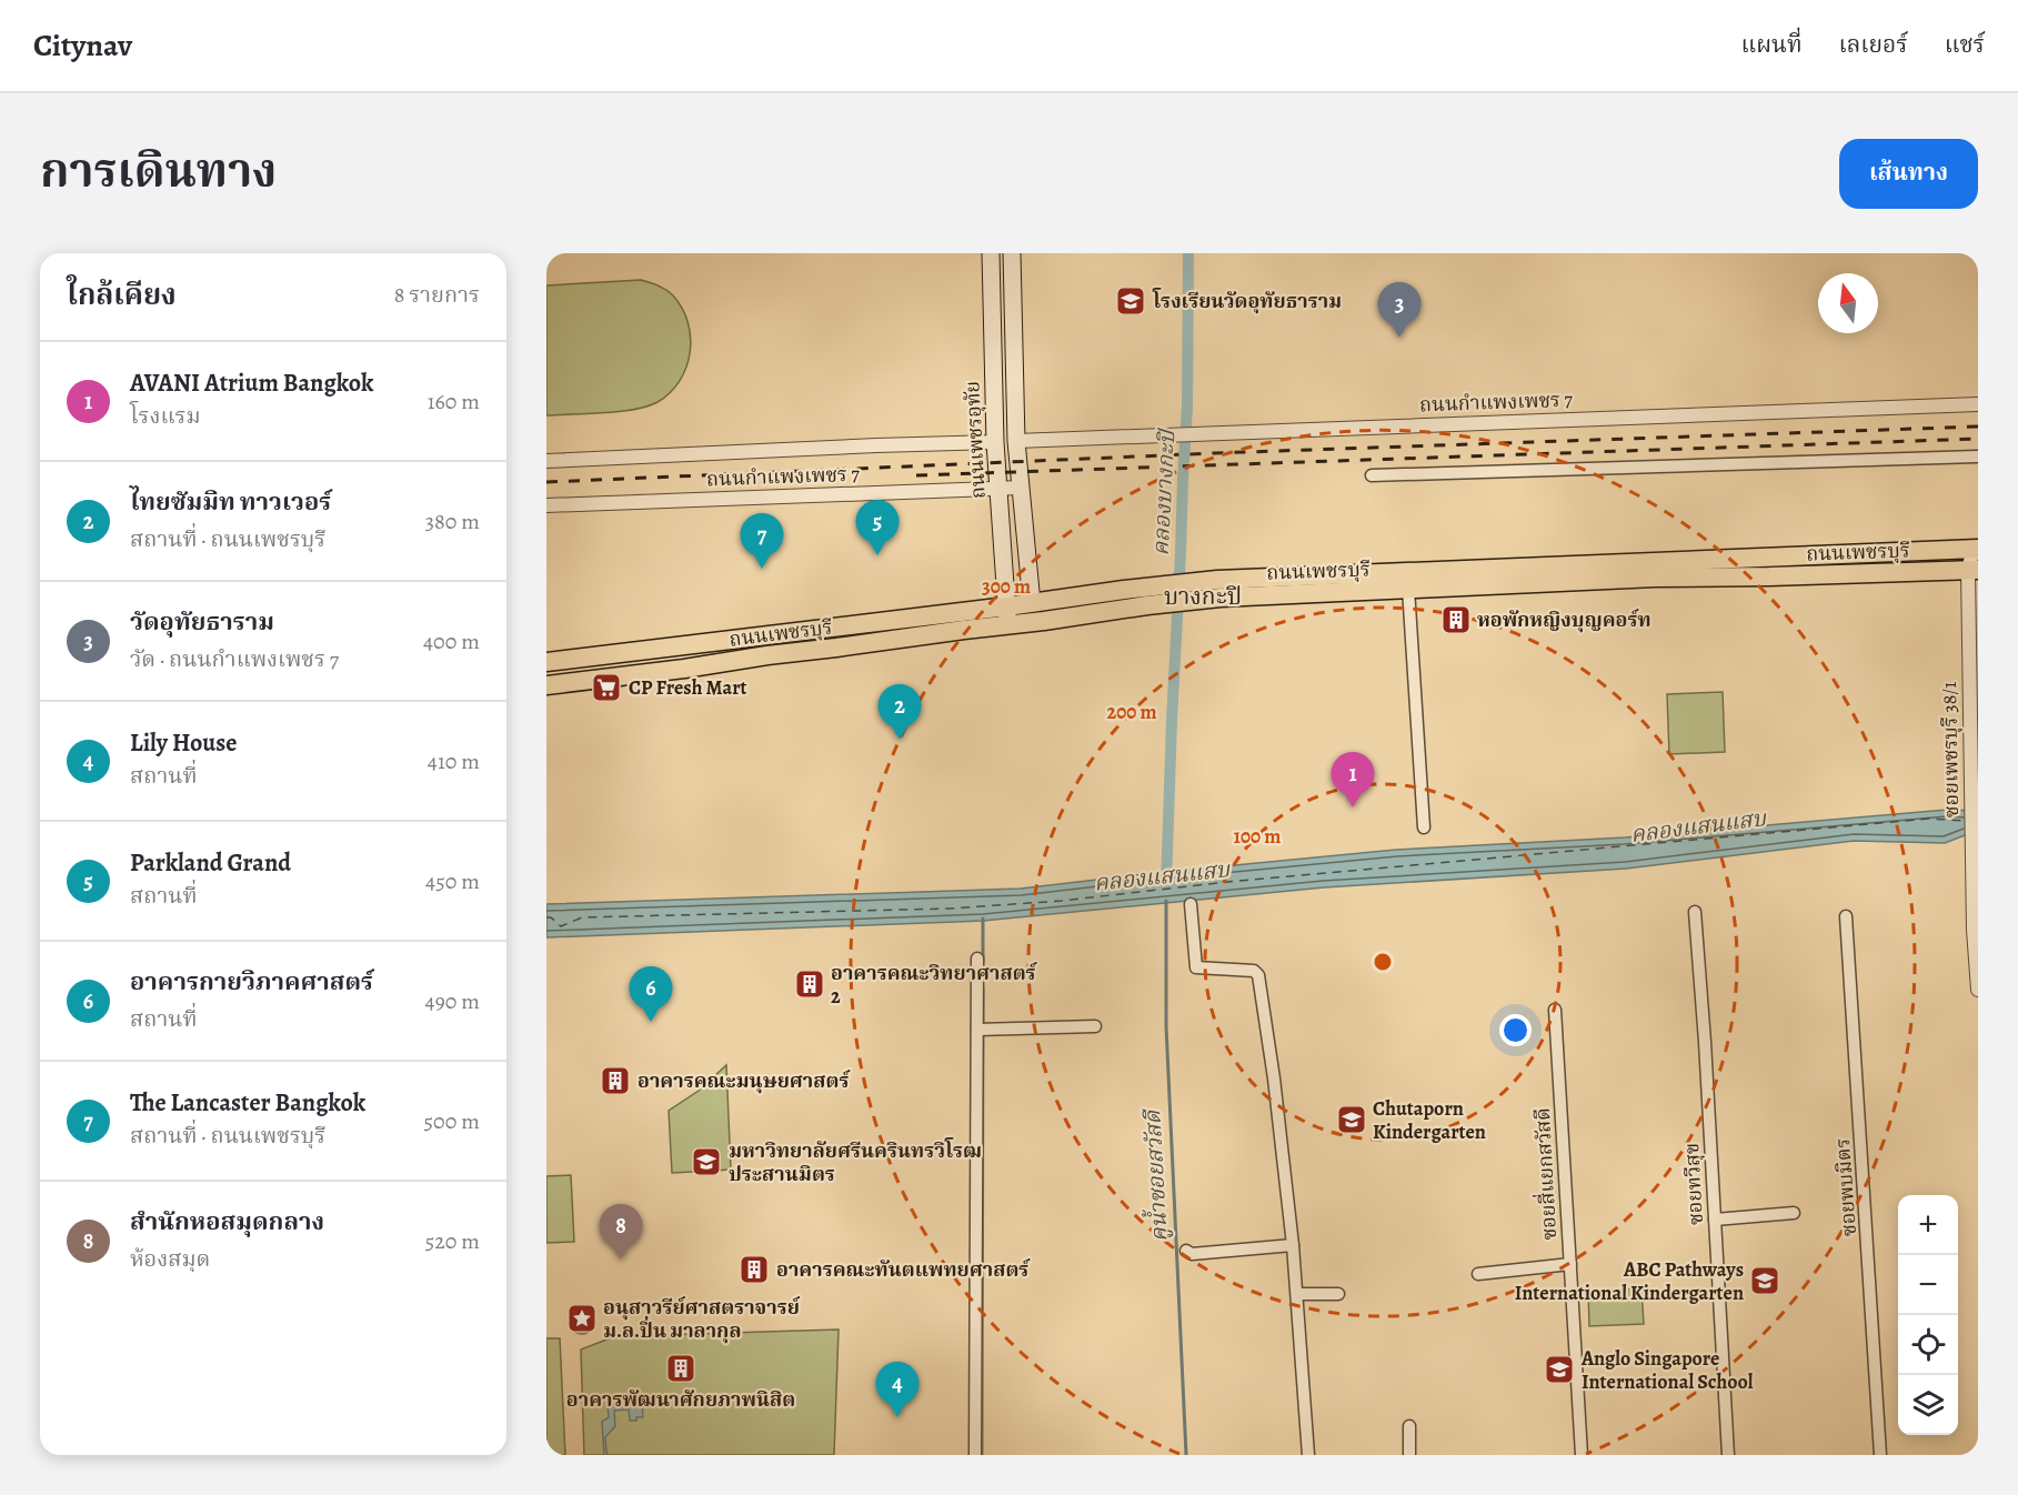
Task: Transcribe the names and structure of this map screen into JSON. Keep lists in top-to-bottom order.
{
  "streets": {
    "main road": ["ถนนเพชรอุทัย", "ถนนเพชรบุรี"],
    "street": [
      "ถนนกำแพงเพชร 7",
      "ซอยเพชรบุรี 38/1",
      "ซอยสี่แยกสวัสดี",
      "ซอยทวีสุข",
      "ซอยพบมิตร"
    ]
  },
  "crossings": [
    ["ถนนกำแพงเพชร 7", "ถนนเพชรอุทัย"],
    ["ถนนเพชรอุทัย", "ถนนเพชรบุรี"],
    ["ถนนเพชรบุรี", "ซอยเพชรบุรี 38/1"]
  ],
  "districts": ["บางกะปิ"],
  "water": ["คลองบางกะปิ", "คลองแสนแสบ", "คูน้ำซอยสวัสดี"],
  "places": {
    "school or university": [
      "โรงเรียนวัดอุทัยธาราม",
      "Chutaporn Kindergarten",
      "มหาวิทยาลัยศรีนครินทรวิโรฒ ประสานมิตร",
      "ABC Pathways International Kindergarten",
      "Anglo Singapore International School"
    ],
    "building": [
      "หอพักหญิงบุญคอร์ท",
      "อาคารคณะวิทยาศาสตร์ 2",
      "อาคารคณะมนุษยศาสตร์",
      "อาคารคณะทันตแพทยศาสตร์",
      "อาคารพัฒนาศักยภาพนิสิต"
    ],
    "supermarket": ["CP Fresh Mart"],
    "place": ["อนุสาวรีย์ศาสตราจารย์ ม.ล.ปิ่น มาลากุล"]
  },
  "north": "top",
  "page": {
    "header": "Citynav",
    "nav": ["แผนที่", "เลเยอร์", "แชร์"],
    "title": "การเดินทาง",
    "buttons": "เส้นทาง",
    "heading": ["ใกล้เคียง", "8 รายการ"],
    "pins": [
      "3",
      "5",
      "7",
      "2",
      "1",
      "6",
      "8",
      "4"
    ],
    "list": [
      {
        "mark": "1",
        "name": "AVANI Atrium Bangkok",
        "note": "โรงแรม",
        "value": "160 m"
      },
      {
        "mark": "2",
        "name": "ไทยซัมมิท ทาวเวอร์",
        "note": "สถานที่ · ถนนเพชรบุรี",
        "value": "380 m"
      },
      {
        "mark": "3",
        "name": "วัดอุทัยธาราม",
        "note": "วัด · ถนนกำแพงเพชร 7",
        "value": "400 m"
      },
      {
        "mark": "4",
        "name": "Lily House",
        "note": "สถานที่",
        "value": "410 m"
      },
      {
        "mark": "5",
        "name": "Parkland Grand",
        "note": "สถานที่",
        "value": "450 m"
      },
      {
        "mark": "6",
        "name": "อาคารกายวิภาคศาสตร์",
        "note": "สถานที่",
        "value": "490 m"
      },
      {
        "mark": "7",
        "name": "The Lancaster Bangkok",
        "note": "สถานที่ · ถนนเพชรบุรี",
        "value": "500 m"
      },
      {
        "mark": "8",
        "name": "สำนักหอสมุดกลาง",
        "note": "ห้องสมุด",
        "value": "520 m"
      }
    ],
    "map_buttons": ["+", "−"]
  },
  "rings": ["300 m", "200 m", "100 m"]
}
